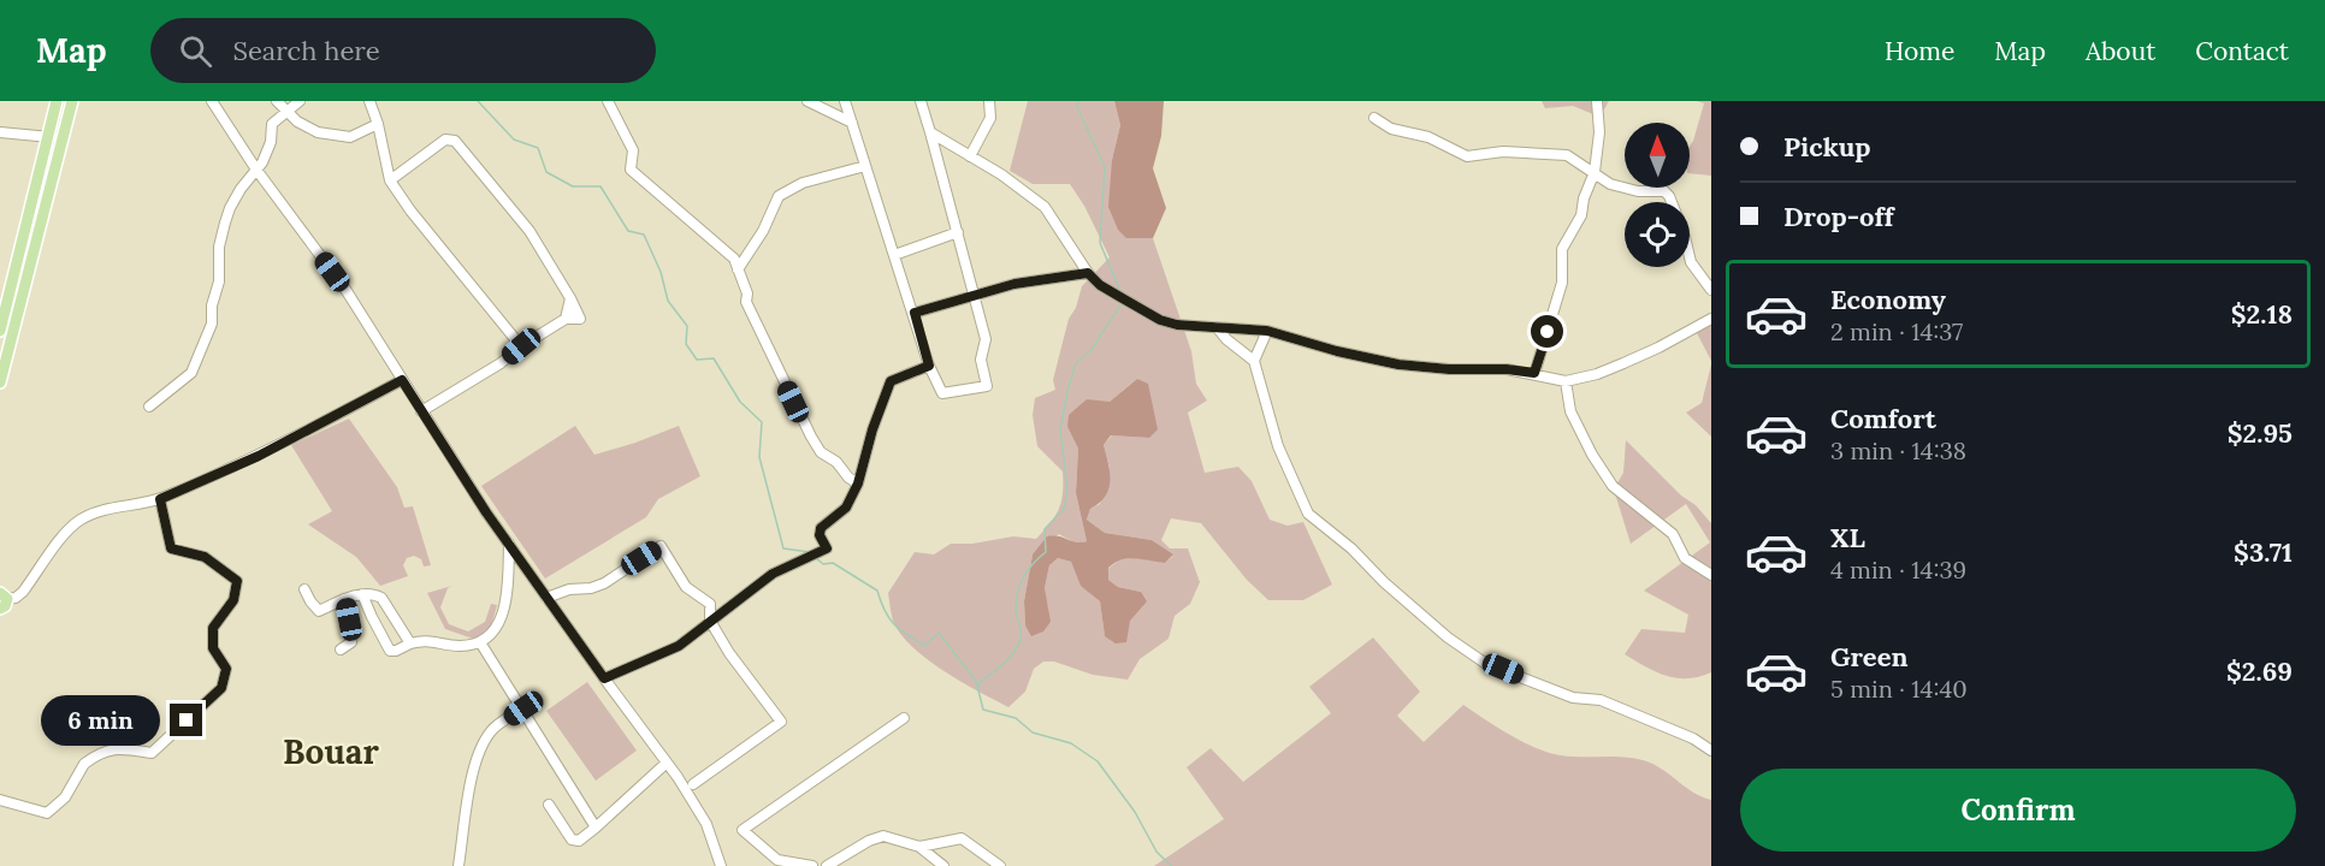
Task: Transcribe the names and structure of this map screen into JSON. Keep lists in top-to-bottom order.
{
  "districts": ["Bouar"],
  "north": "top",
  "page": {
    "header": "Map",
    "search": "Search here",
    "nav": [
      "Home",
      "Map",
      "About",
      "Contact"
    ],
    "banner": ["Pickup", "Drop-off"],
    "list": [
      {
        "name": "Economy",
        "note": "2 min · 14:37",
        "value": "$2.18"
      },
      {
        "name": "Comfort",
        "note": "3 min · 14:38",
        "value": "$2.95"
      },
      {
        "name": "XL",
        "note": "4 min · 14:39",
        "value": "$3.71"
      },
      {
        "name": "Green",
        "note": "5 min · 14:40",
        "value": "$2.69"
      }
    ],
    "bubble": "6 min",
    "buttons": "Confirm"
  }
}
